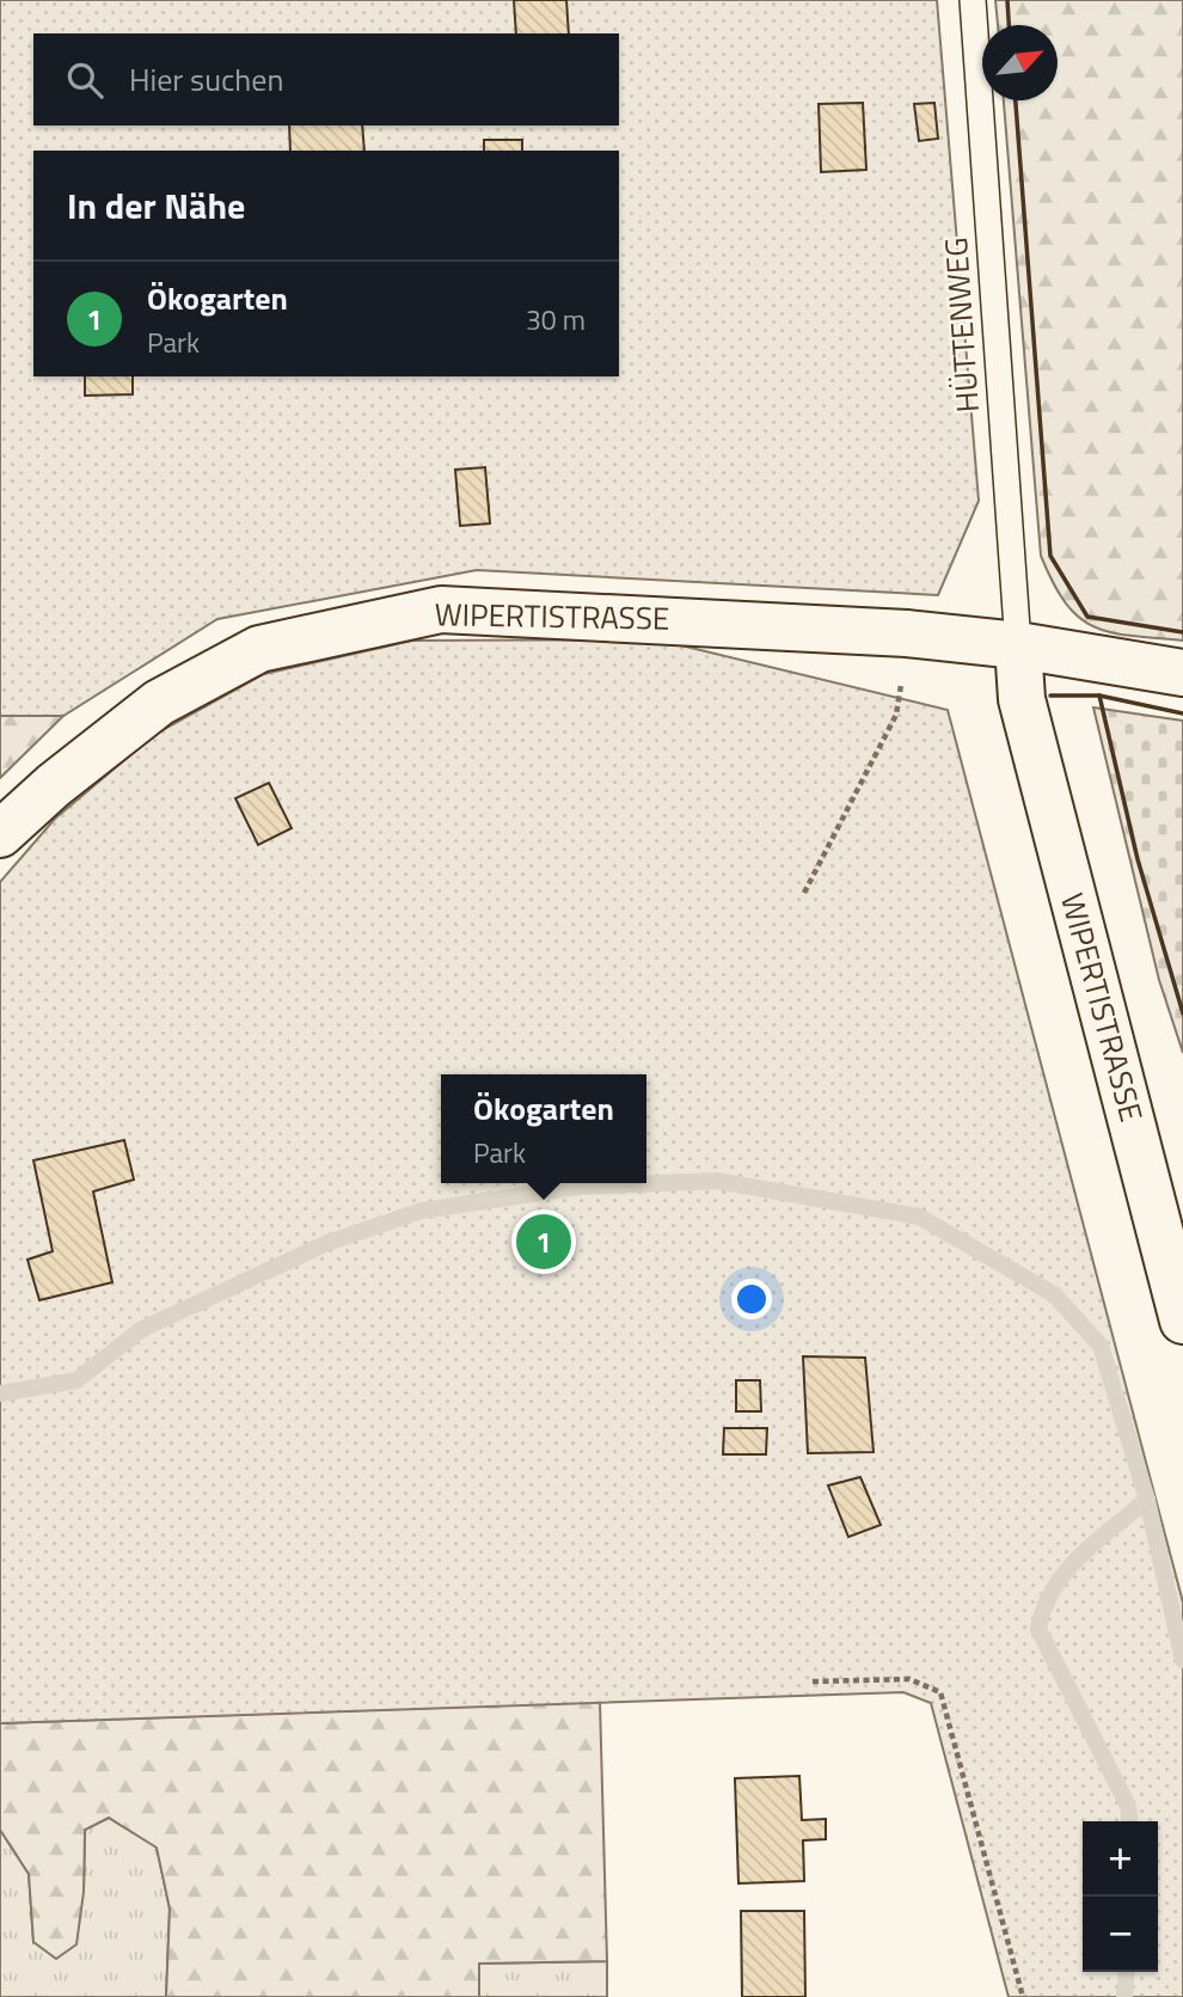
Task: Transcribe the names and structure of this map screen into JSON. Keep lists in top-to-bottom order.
{
  "streets": {
    "street": ["WIPERTISTRASSE"],
    "lane": ["HÜTTENWEG"]
  },
  "crossings": [
    ["HÜTTENWEG", "WIPERTISTRASSE"]
  ],
  "north": "top right",
  "page": {
    "search": "Hier suchen",
    "heading": "In der Nähe",
    "list": [
      {
        "mark": "1",
        "name": "Ökogarten",
        "note": "Park",
        "value": "30 m"
      }
    ],
    "popup": ["Ökogarten", "Park"],
    "pins": "1",
    "map_buttons": ["+", "−"]
  }
}
